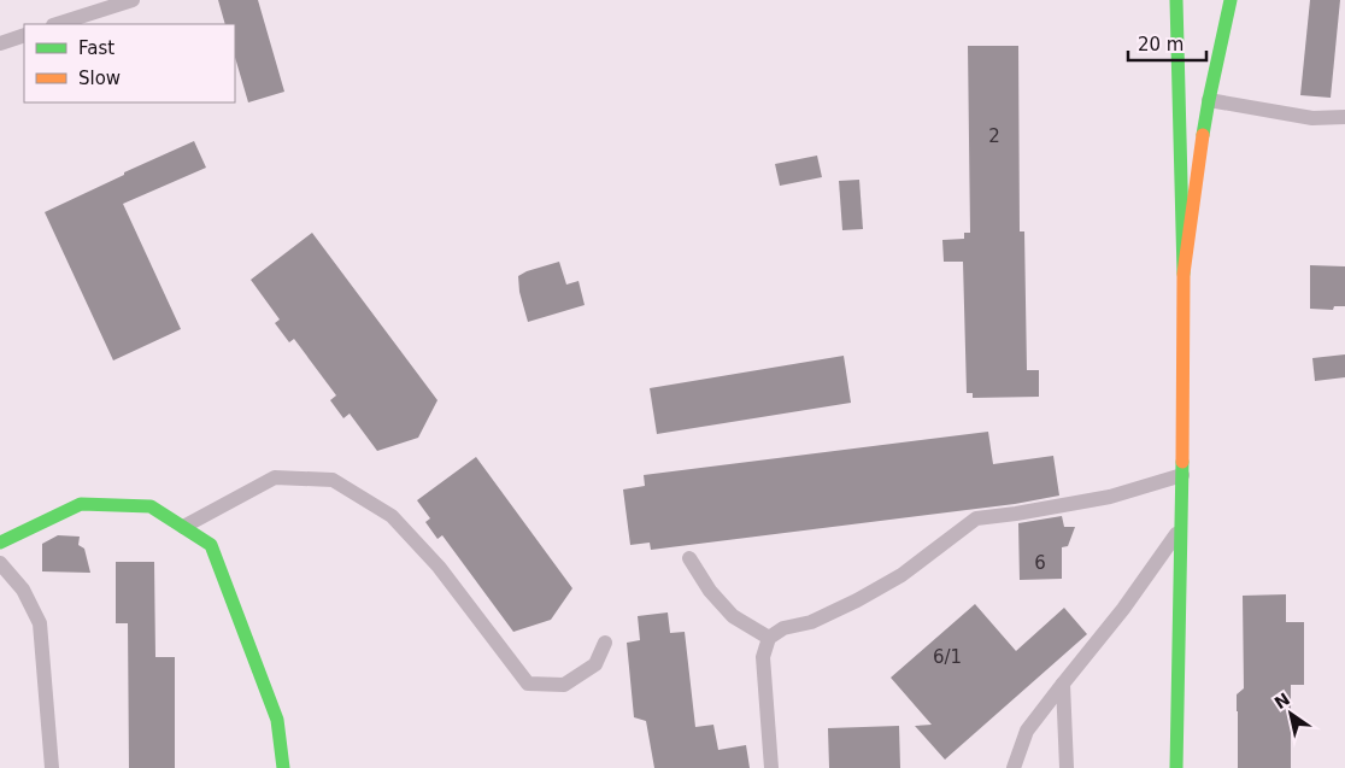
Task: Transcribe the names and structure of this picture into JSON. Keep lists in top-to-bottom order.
{
  "house_numbers": ["2", "6", "6/1"],
  "legend": ["Fast", "Slow"],
  "scale_bar": "20 m",
  "north": "top left"
}
